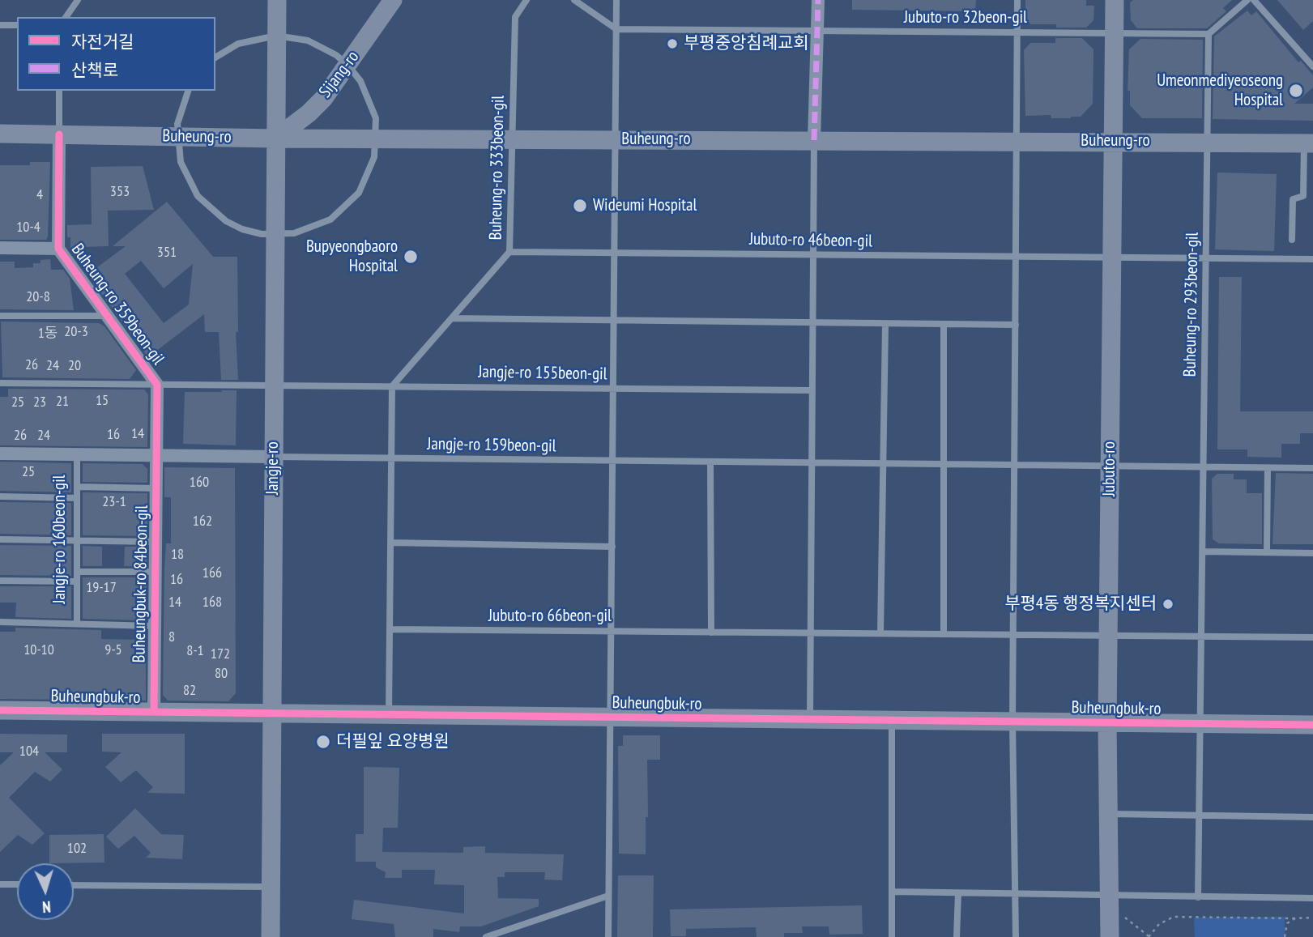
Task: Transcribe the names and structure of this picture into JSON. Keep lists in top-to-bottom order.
{
  "streets": {
    "main road": [
      "Sijang-ro",
      "Buheung-ro",
      "Jangje-ro",
      "Jubuto-ro",
      "Buheungbuk-ro"
    ],
    "street": ["Buheung-ro 359beon-gil", "Jangje-ro 160beon-gil", "Buheungbuk-ro 84beon-gil"],
    "lane": [
      "Jubuto-ro 32beon-gil",
      "Buheung-ro 333beon-gil",
      "Jubuto-ro 46beon-gil",
      "Buheung-ro 293beon-gil",
      "Jangje-ro 155beon-gil",
      "Jangje-ro 159beon-gil",
      "Jubuto-ro 66beon-gil"
    ]
  },
  "crossings": [
    ["Jubuto-ro 32beon-gil", "Buheung-ro 293beon-gil"],
    ["Jubuto-ro 32beon-gil", "Jubuto-ro"],
    ["Sijang-ro", "Buheung-ro"],
    ["Sijang-ro", "Jangje-ro"],
    ["Buheung-ro", "Buheung-ro 333beon-gil"],
    ["Buheung-ro", "Buheung-ro 359beon-gil"],
    ["Buheung-ro", "Buheung-ro 293beon-gil"],
    ["Buheung-ro", "Jangje-ro"],
    ["Buheung-ro", "Jubuto-ro"],
    ["Buheung-ro 333beon-gil", "Jubuto-ro 46beon-gil"],
    ["Buheung-ro 333beon-gil", "Jangje-ro 155beon-gil"],
    ["Jubuto-ro 46beon-gil", "Buheung-ro 293beon-gil"],
    ["Jubuto-ro 46beon-gil", "Jubuto-ro"],
    ["Buheung-ro 359beon-gil", "Jangje-ro 155beon-gil"],
    ["Buheung-ro 359beon-gil", "Jangje-ro 160beon-gil"],
    ["Buheung-ro 359beon-gil", "Buheungbuk-ro 84beon-gil"],
    ["Buheung-ro 293beon-gil", "Jangje-ro 159beon-gil"],
    ["Buheung-ro 293beon-gil", "Jubuto-ro 66beon-gil"],
    ["Buheung-ro 293beon-gil", "Buheungbuk-ro"],
    ["Jangje-ro 155beon-gil", "Jangje-ro"],
    ["Jangje-ro 159beon-gil", "Jangje-ro"],
    ["Jangje-ro 159beon-gil", "Jubuto-ro"],
    ["Jangje-ro 159beon-gil", "Jangje-ro 160beon-gil"],
    ["Jangje-ro", "Jangje-ro 160beon-gil"],
    ["Jangje-ro", "Buheungbuk-ro"],
    ["Jubuto-ro", "Jubuto-ro 66beon-gil"],
    ["Jubuto-ro", "Buheungbuk-ro"],
    ["Jangje-ro 160beon-gil", "Buheungbuk-ro 84beon-gil"],
    ["Buheungbuk-ro 84beon-gil", "Buheungbuk-ro"]
  ],
  "places": [
    "부평중앙침례교회",
    "Umeonmediyeoseong Hospital",
    "Wideumi Hospital",
    "Bupyeongbaoro Hospital",
    "부평4동 행정복지센터",
    "더필잎 요양병원"
  ],
  "house_numbers": [
    "353",
    "4",
    "10-4",
    "351",
    "20-8",
    "20-3",
    "1동",
    "26",
    "24",
    "20",
    "15",
    "21",
    "25",
    "23",
    "14",
    "16",
    "26",
    "24",
    "25",
    "160",
    "23-1",
    "162",
    "18",
    "166",
    "16",
    "19-17",
    "14",
    "168",
    "8",
    "10-10",
    "9-5",
    "8-1",
    "172",
    "80",
    "82",
    "104",
    "102"
  ],
  "legend": ["자전거길", "산책로"],
  "north": "bottom"
}
